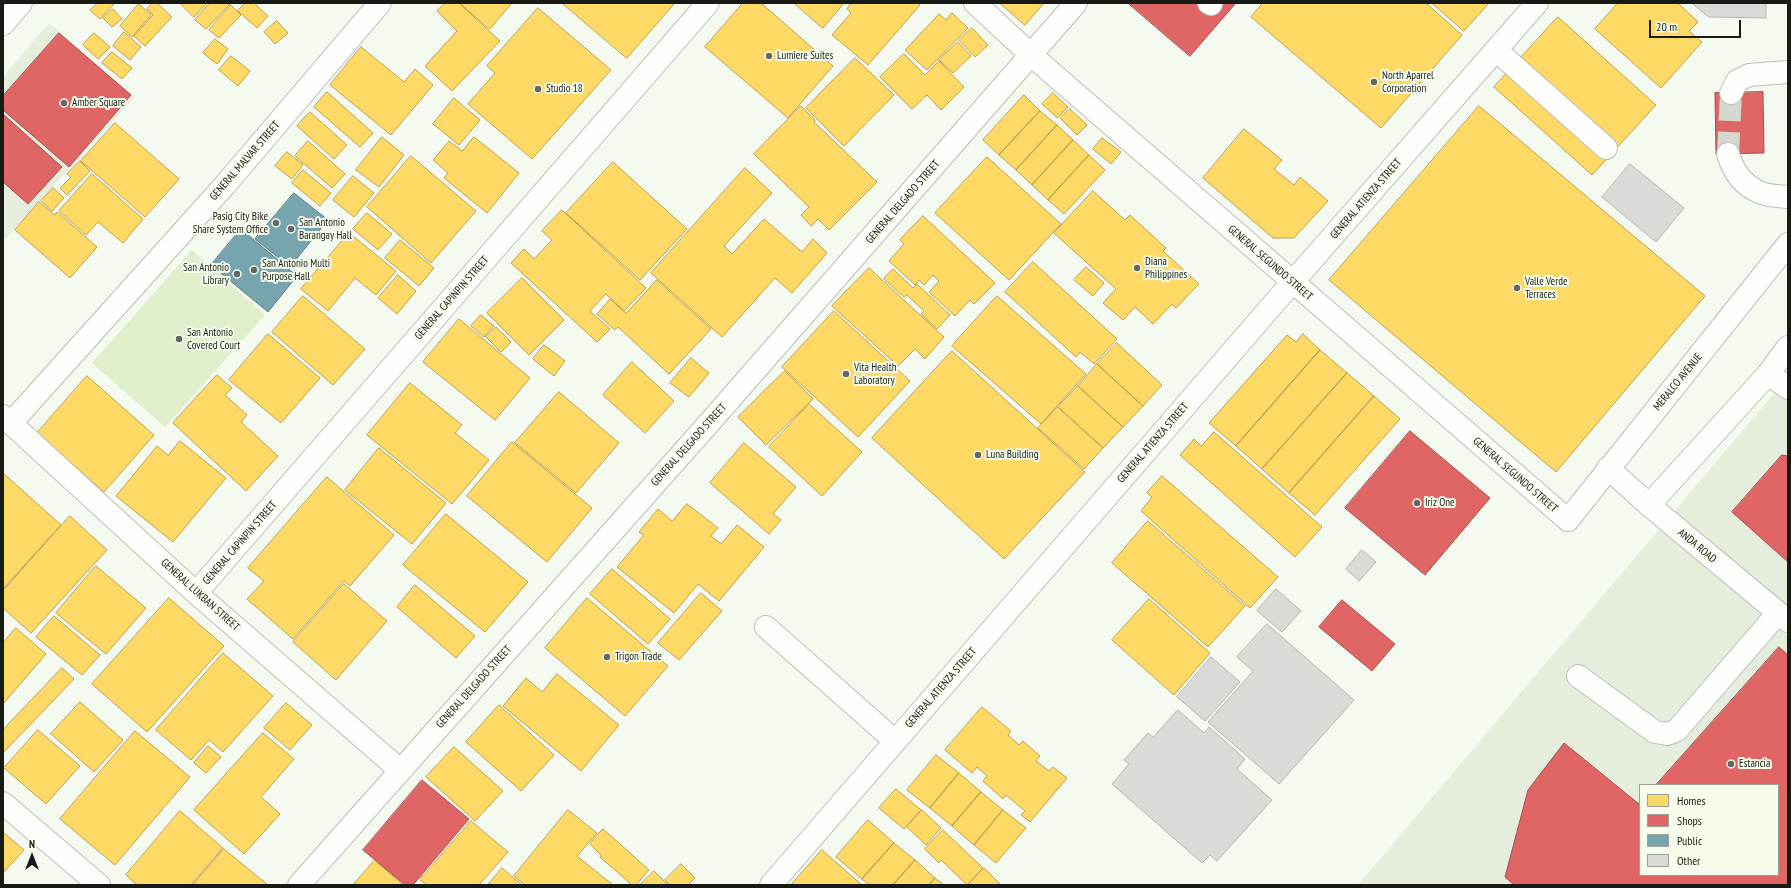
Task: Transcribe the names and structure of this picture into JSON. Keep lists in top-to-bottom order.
{
  "streets": {
    "street": [
      "GENERAL MALVAR STREET",
      "GENERAL ATIENZA STREET",
      "GENERAL DELGADO STREET",
      "GENERAL SEGUNDO STREET",
      "GENERAL CAPINPIN STREET",
      "MERALCO AVENUE",
      "ANDA ROAD",
      "GENERAL LUKBAN STREET"
    ]
  },
  "crossings": [
    ["GENERAL MALVAR STREET", "GENERAL LUKBAN STREET"],
    ["GENERAL ATIENZA STREET", "GENERAL SEGUNDO STREET"],
    ["GENERAL DELGADO STREET", "GENERAL SEGUNDO STREET"],
    ["GENERAL DELGADO STREET", "GENERAL LUKBAN STREET"],
    ["GENERAL SEGUNDO STREET", "MERALCO AVENUE"],
    ["GENERAL CAPINPIN STREET", "GENERAL LUKBAN STREET"],
    ["MERALCO AVENUE", "ANDA ROAD"]
  ],
  "places": [
    "Lumiere Suites",
    "North Aparrel Corporation",
    "Studio 18",
    "Amber Square",
    "Pasig City Bike Share System Office",
    "San Antonio Barangay Hall",
    "Diana Philippines",
    "San Antonio Multi Purpose Hall",
    "San Antonio Library",
    "Valle Verde Terraces",
    "San Antonio Covered Court",
    "Vita Health Laboratory",
    "Luna Building",
    "Iriz One",
    "Trigon Trade",
    "Estancia"
  ],
  "legend": [
    "Homes",
    "Shops",
    "Public",
    "Other"
  ],
  "scale_bar": "20 m",
  "north": "top"
}
